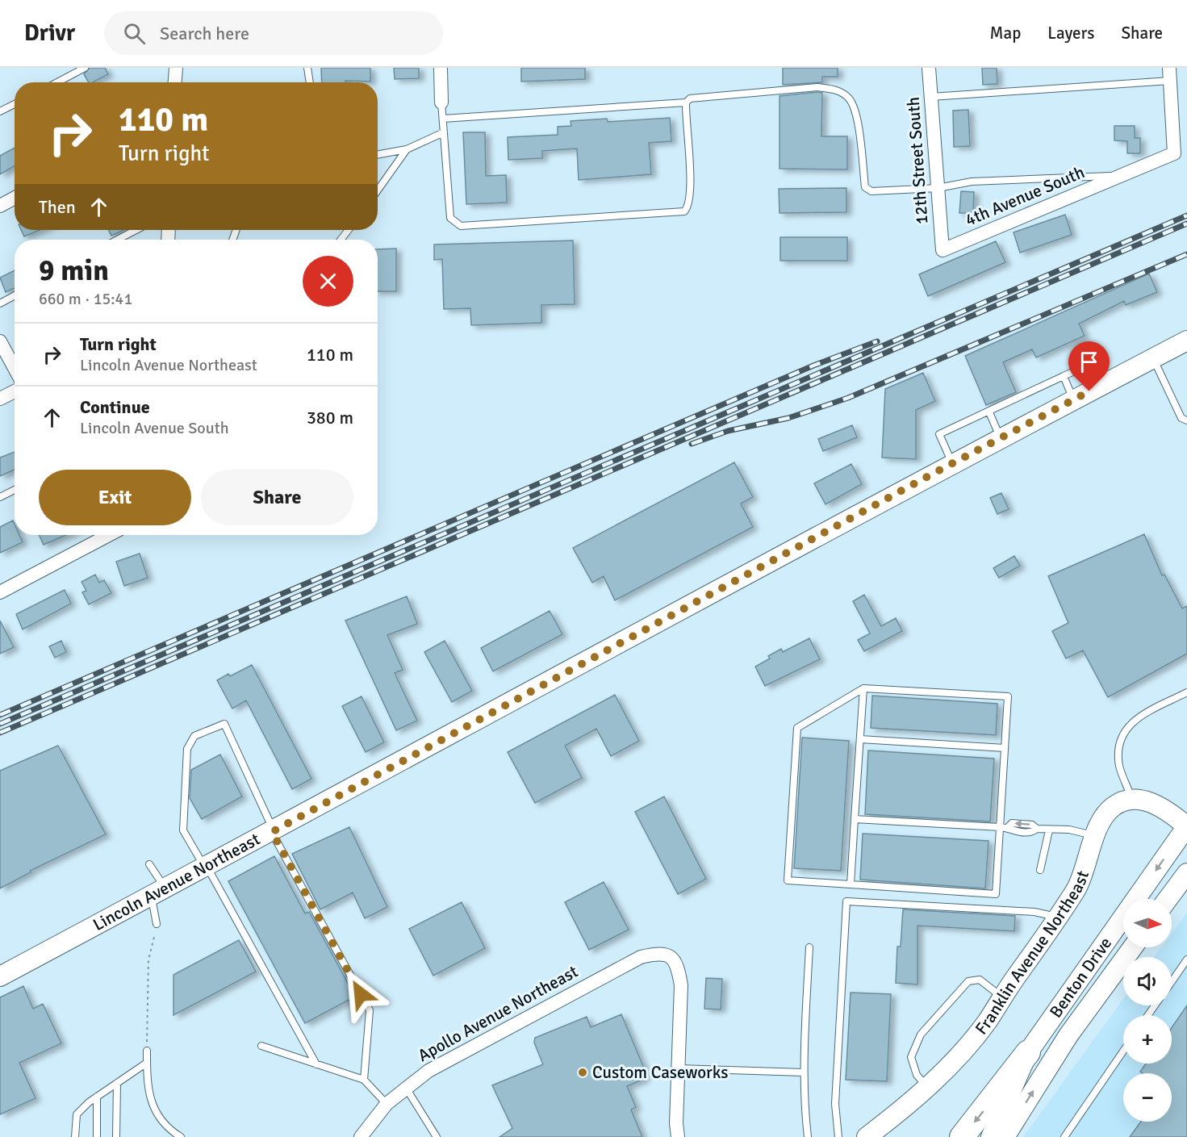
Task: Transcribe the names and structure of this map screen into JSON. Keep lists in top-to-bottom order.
{
  "streets": {
    "street": [
      "12th Street South",
      "4th Avenue South",
      "Lincoln Avenue Northeast",
      "Franklin Avenue Northeast",
      "Benton Drive",
      "Apollo Avenue Northeast"
    ]
  },
  "crossings": [
    ["12th Street South", "4th Avenue South"]
  ],
  "places": ["Custom Caseworks"],
  "north": "right",
  "page": {
    "header": "Drivr",
    "search": "Search here",
    "nav": ["Map", "Layers", "Share"],
    "turn": ["110 m", "Turn right"],
    "then": "Then",
    "heading": ["9 min", "660 m · 15:41"],
    "list": [
      {
        "name": "Turn right",
        "note": "Lincoln Avenue Northeast",
        "value": "110 m"
      },
      {
        "name": "Continue",
        "note": "Lincoln Avenue South",
        "value": "380 m"
      }
    ],
    "buttons": ["Exit", "Share"],
    "map_buttons": ["+", "−"]
  }
}
